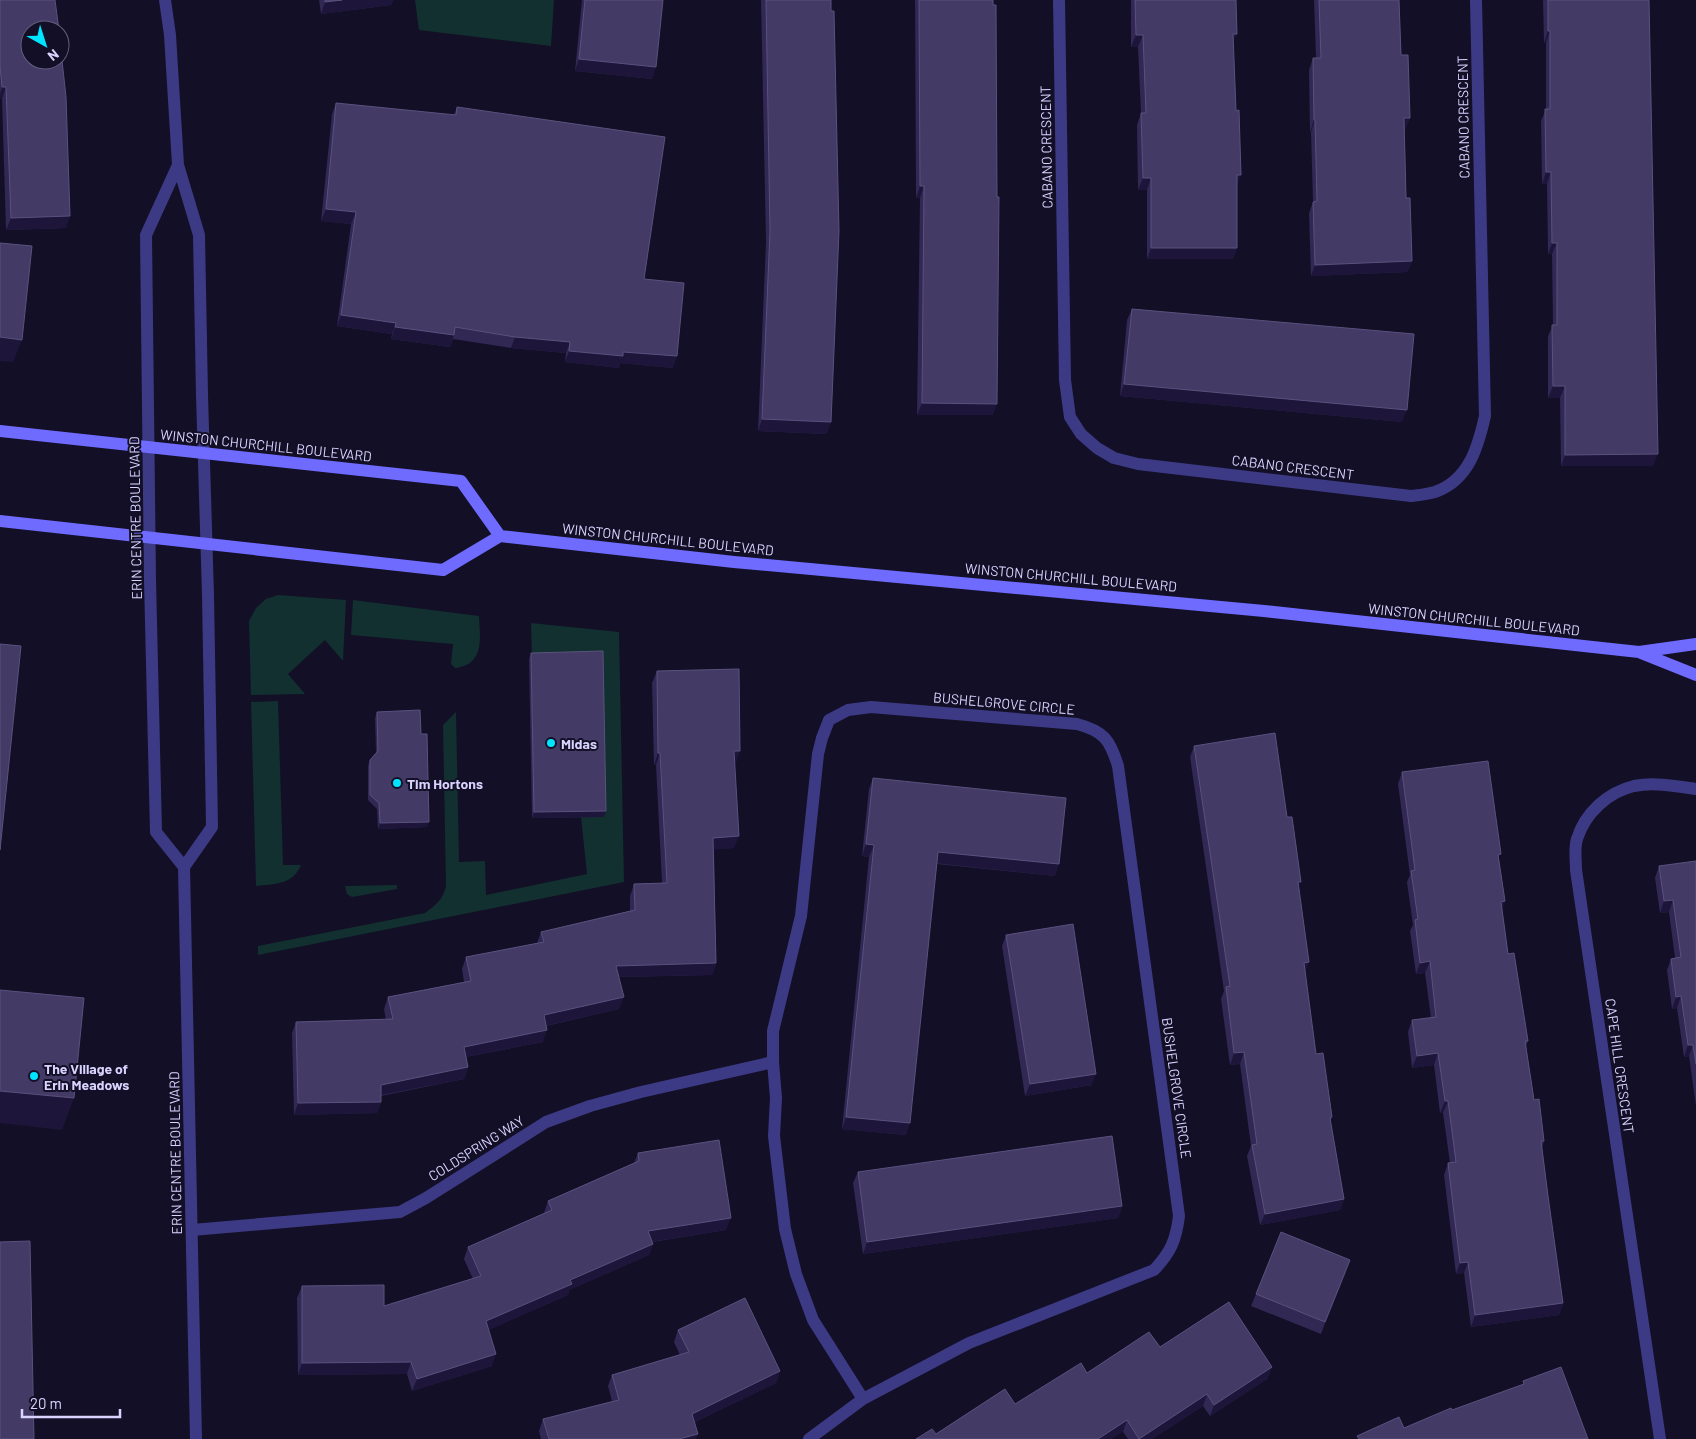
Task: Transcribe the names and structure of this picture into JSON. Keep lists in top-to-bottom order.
{
  "streets": {
    "main road": ["WINSTON CHURCHILL BOULEVARD"],
    "street": [
      "CABANO CRESCENT",
      "ERIN CENTRE BOULEVARD",
      "BUSHELGROVE CIRCLE",
      "CAPE HILL CRESCENT",
      "COLDSPRING WAY"
    ]
  },
  "crossings": [
    ["WINSTON CHURCHILL BOULEVARD", "ERIN CENTRE BOULEVARD"],
    ["ERIN CENTRE BOULEVARD", "COLDSPRING WAY"],
    ["BUSHELGROVE CIRCLE", "COLDSPRING WAY"]
  ],
  "places": ["Midas", "Tim Hortons", "The Village of Erin Meadows"],
  "scale_bar": "20 m",
  "north": "bottom right"
}
